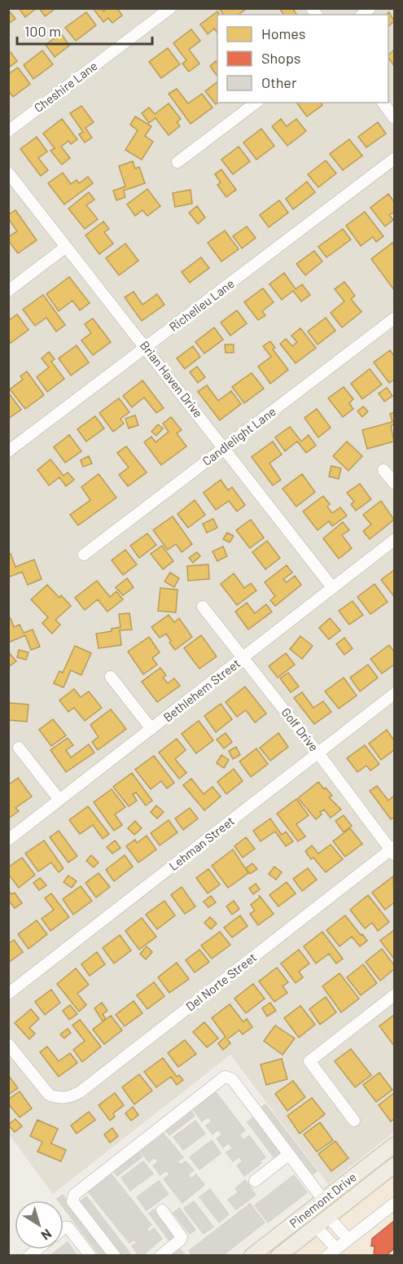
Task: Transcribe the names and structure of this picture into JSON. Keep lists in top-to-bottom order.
{
  "streets": {
    "main road": ["Pinemont Drive"],
    "street": [
      "Cheshire Lane",
      "Richelieu Lane",
      "Brian Haven Drive",
      "Candlelight Lane",
      "Bethlehem Street",
      "Golf Drive",
      "Lehman Street",
      "Del Norte Street"
    ]
  },
  "crossings": [
    ["Richelieu Lane", "Brian Haven Drive"],
    ["Brian Haven Drive", "Candlelight Lane"],
    ["Brian Haven Drive", "Bethlehem Street"],
    ["Bethlehem Street", "Golf Drive"],
    ["Golf Drive", "Lehman Street"],
    ["Golf Drive", "Del Norte Street"]
  ],
  "legend": ["Homes", "Shops", "Other"],
  "scale_bar": "100 m",
  "north": "bottom right"
}
